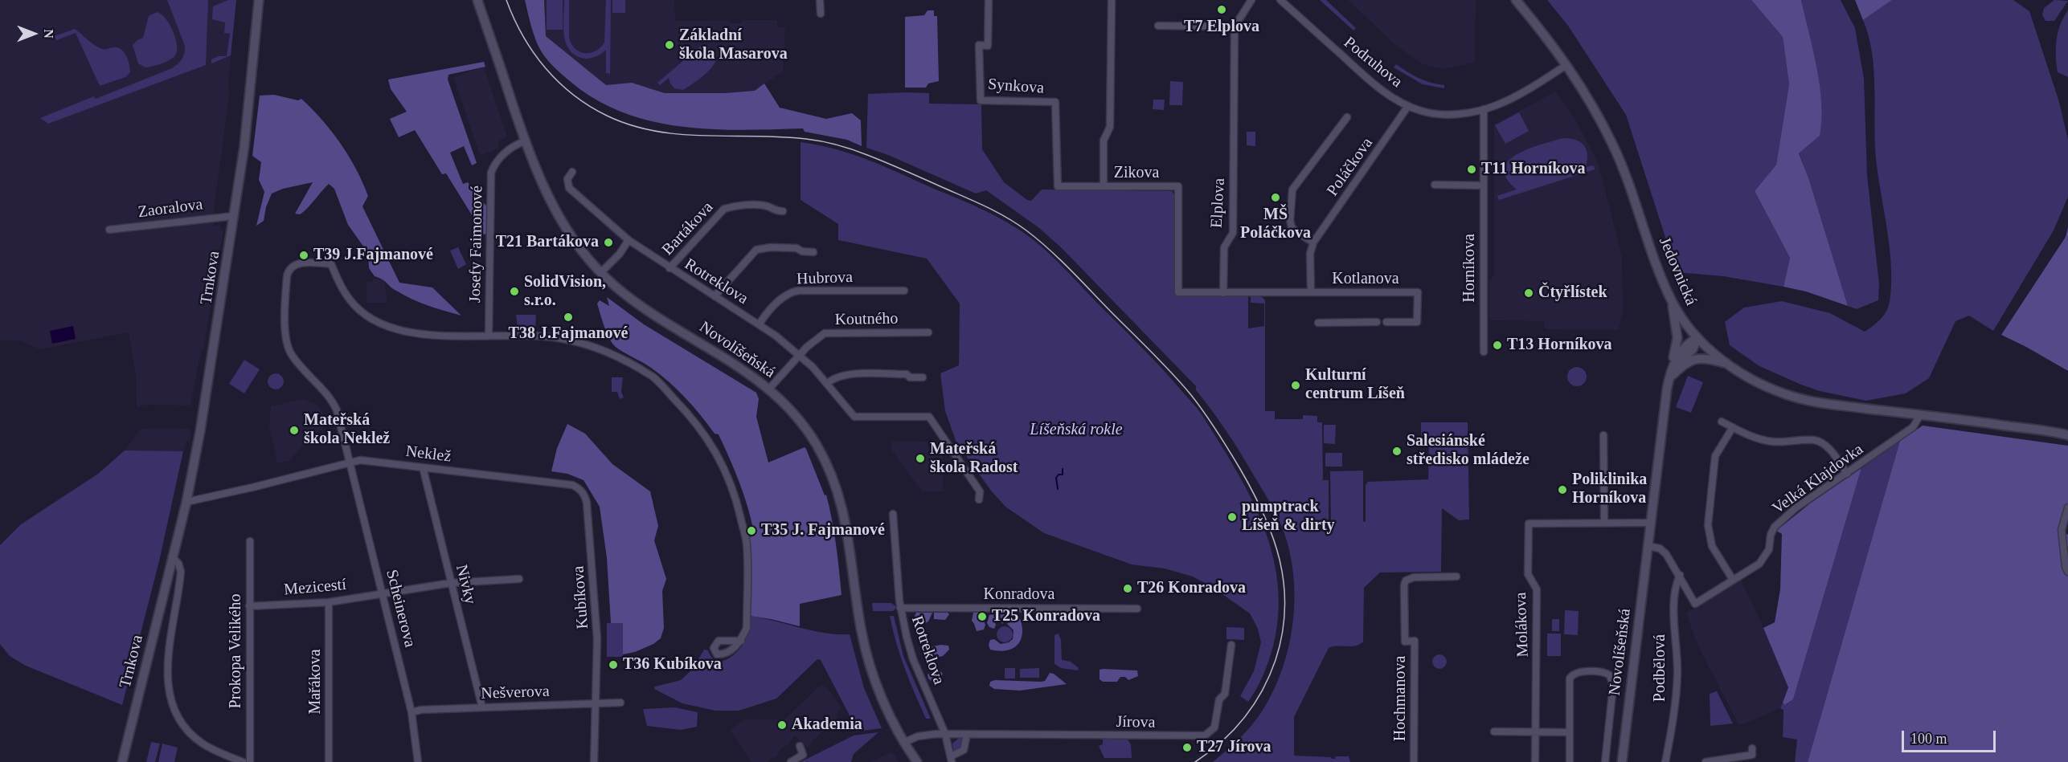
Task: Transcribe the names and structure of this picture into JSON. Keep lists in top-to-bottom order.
{
  "streets": {
    "street": [
      "Podruhova",
      "Synkova",
      "Poláčkova",
      "Zikova",
      "Elplova",
      "Zaoralova",
      "Bartákova",
      "Josefy Faimonové",
      "Horníkova",
      "Jedovnická",
      "Trnkova",
      "Hubrova",
      "Kotlanova",
      "Rotreklova",
      "Koutného",
      "Novolíšeňská",
      "Neklež",
      "Velká Klajdovka",
      "Nivky",
      "Mezicestí",
      "Konradova",
      "Kubíkova",
      "Scheinerova",
      "Molákova",
      "Prokopa Velikého",
      "Podbělová",
      "Mařákova",
      "Nešverova",
      "Hochmanova",
      "Jírova"
    ]
  },
  "crossings": [
    ["Podruhova", "Poláčkova"],
    ["Podruhova", "Horníkova"],
    ["Podruhova", "Jedovnická"],
    ["Synkova", "Zikova"],
    ["Poláčkova", "Kotlanova"],
    ["Zikova", "Elplova"],
    ["Zaoralova", "Trnkova"],
    ["Bartákova", "Rotreklova"],
    ["Josefy Faimonové", "Novolíšeňská"],
    ["Jedovnická", "Novolíšeňská"],
    ["Jedovnická", "Velká Klajdovka"],
    ["Trnkova", "Neklež"],
    ["Hubrova", "Rotreklova"],
    ["Rotreklova", "Koutného"],
    ["Rotreklova", "Konradova"],
    ["Rotreklova", "Jírova"],
    ["Koutného", "Novolíšeňská"],
    ["Novolíšeňská", "Molákova"],
    ["Novolíšeňská", "Jírova"],
    ["Neklež", "Nivky"],
    ["Neklež", "Kubíkova"],
    ["Neklež", "Scheinerova"],
    ["Velká Klajdovka", "Podbělová"],
    ["Nivky", "Mezicestí"],
    ["Nivky", "Nešverova"],
    ["Mezicestí", "Scheinerova"],
    ["Mezicestí", "Prokopa Velikého"],
    ["Mezicestí", "Mařákova"],
    ["Kubíkova", "Nešverova"],
    ["Scheinerova", "Nešverova"]
  ],
  "parks": ["Líšeňská rokle"],
  "places": [
    "T7 Elplova",
    "Základní škola Masarova",
    "T11 Horníkova",
    "MŠ Poláčkova",
    "T21 Bartákova",
    "T39 J.Fajmanové",
    "SolidVision, s.r.o.",
    "Čtyřlístek",
    "T38 J.Fajmanové",
    "T13 Horníkova",
    "Kulturní centrum Líšeň",
    "Mateřská škola Neklež",
    "Salesiánské středisko mládeže",
    "Mateřská škola Radost",
    "Poliklinika Horníkova",
    "pumptrack Líšeň & dirty",
    "T35 J. Fajmanové",
    "T26 Konradova",
    "T25 Konradova",
    "T36 Kubíkova",
    "Akademia",
    "T27 Jírova"
  ],
  "scale_bar": "100 m",
  "north": "right"
}
